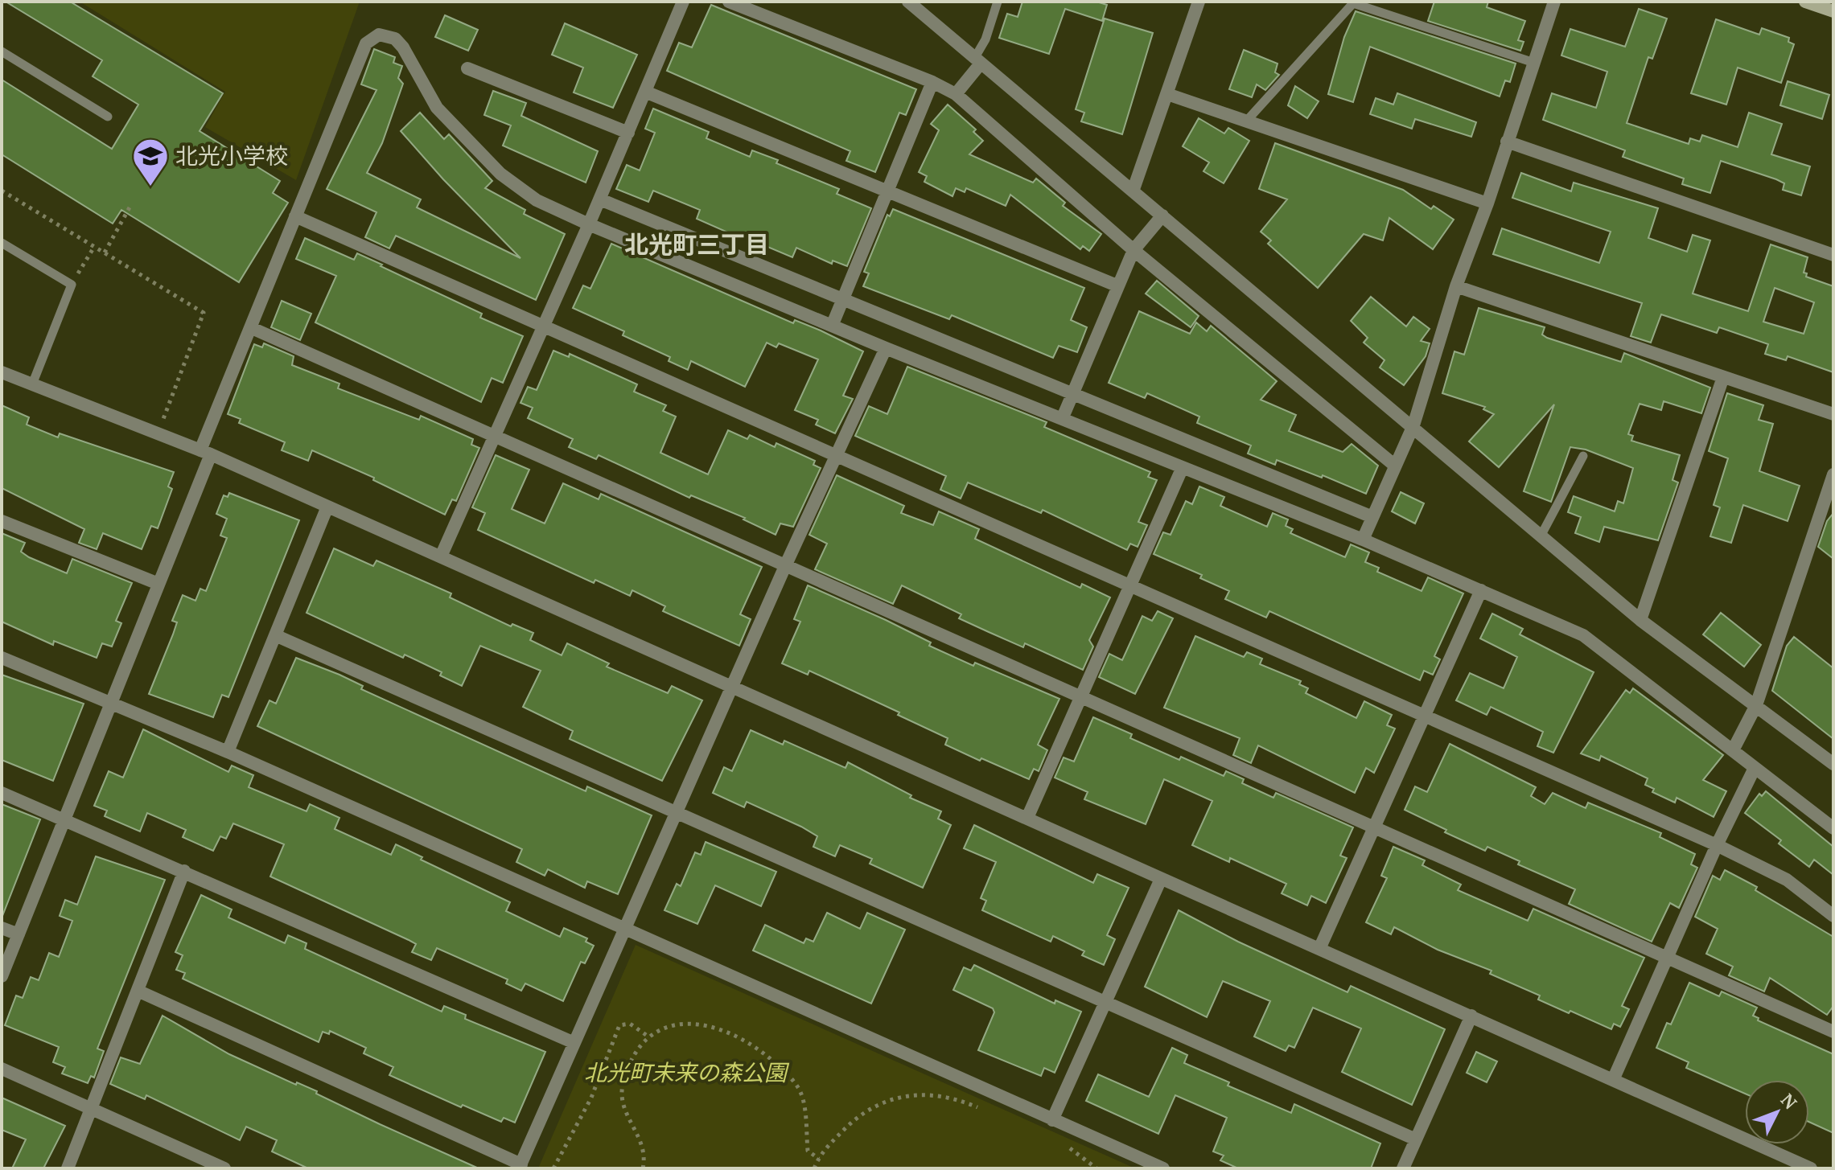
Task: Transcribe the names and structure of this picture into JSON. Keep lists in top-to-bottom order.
{
  "districts": ["北光町三丁目"],
  "parks": ["北光町未来の森公園"],
  "places": {
    "school or university": ["北光小学校"]
  },
  "north": "top right"
}
